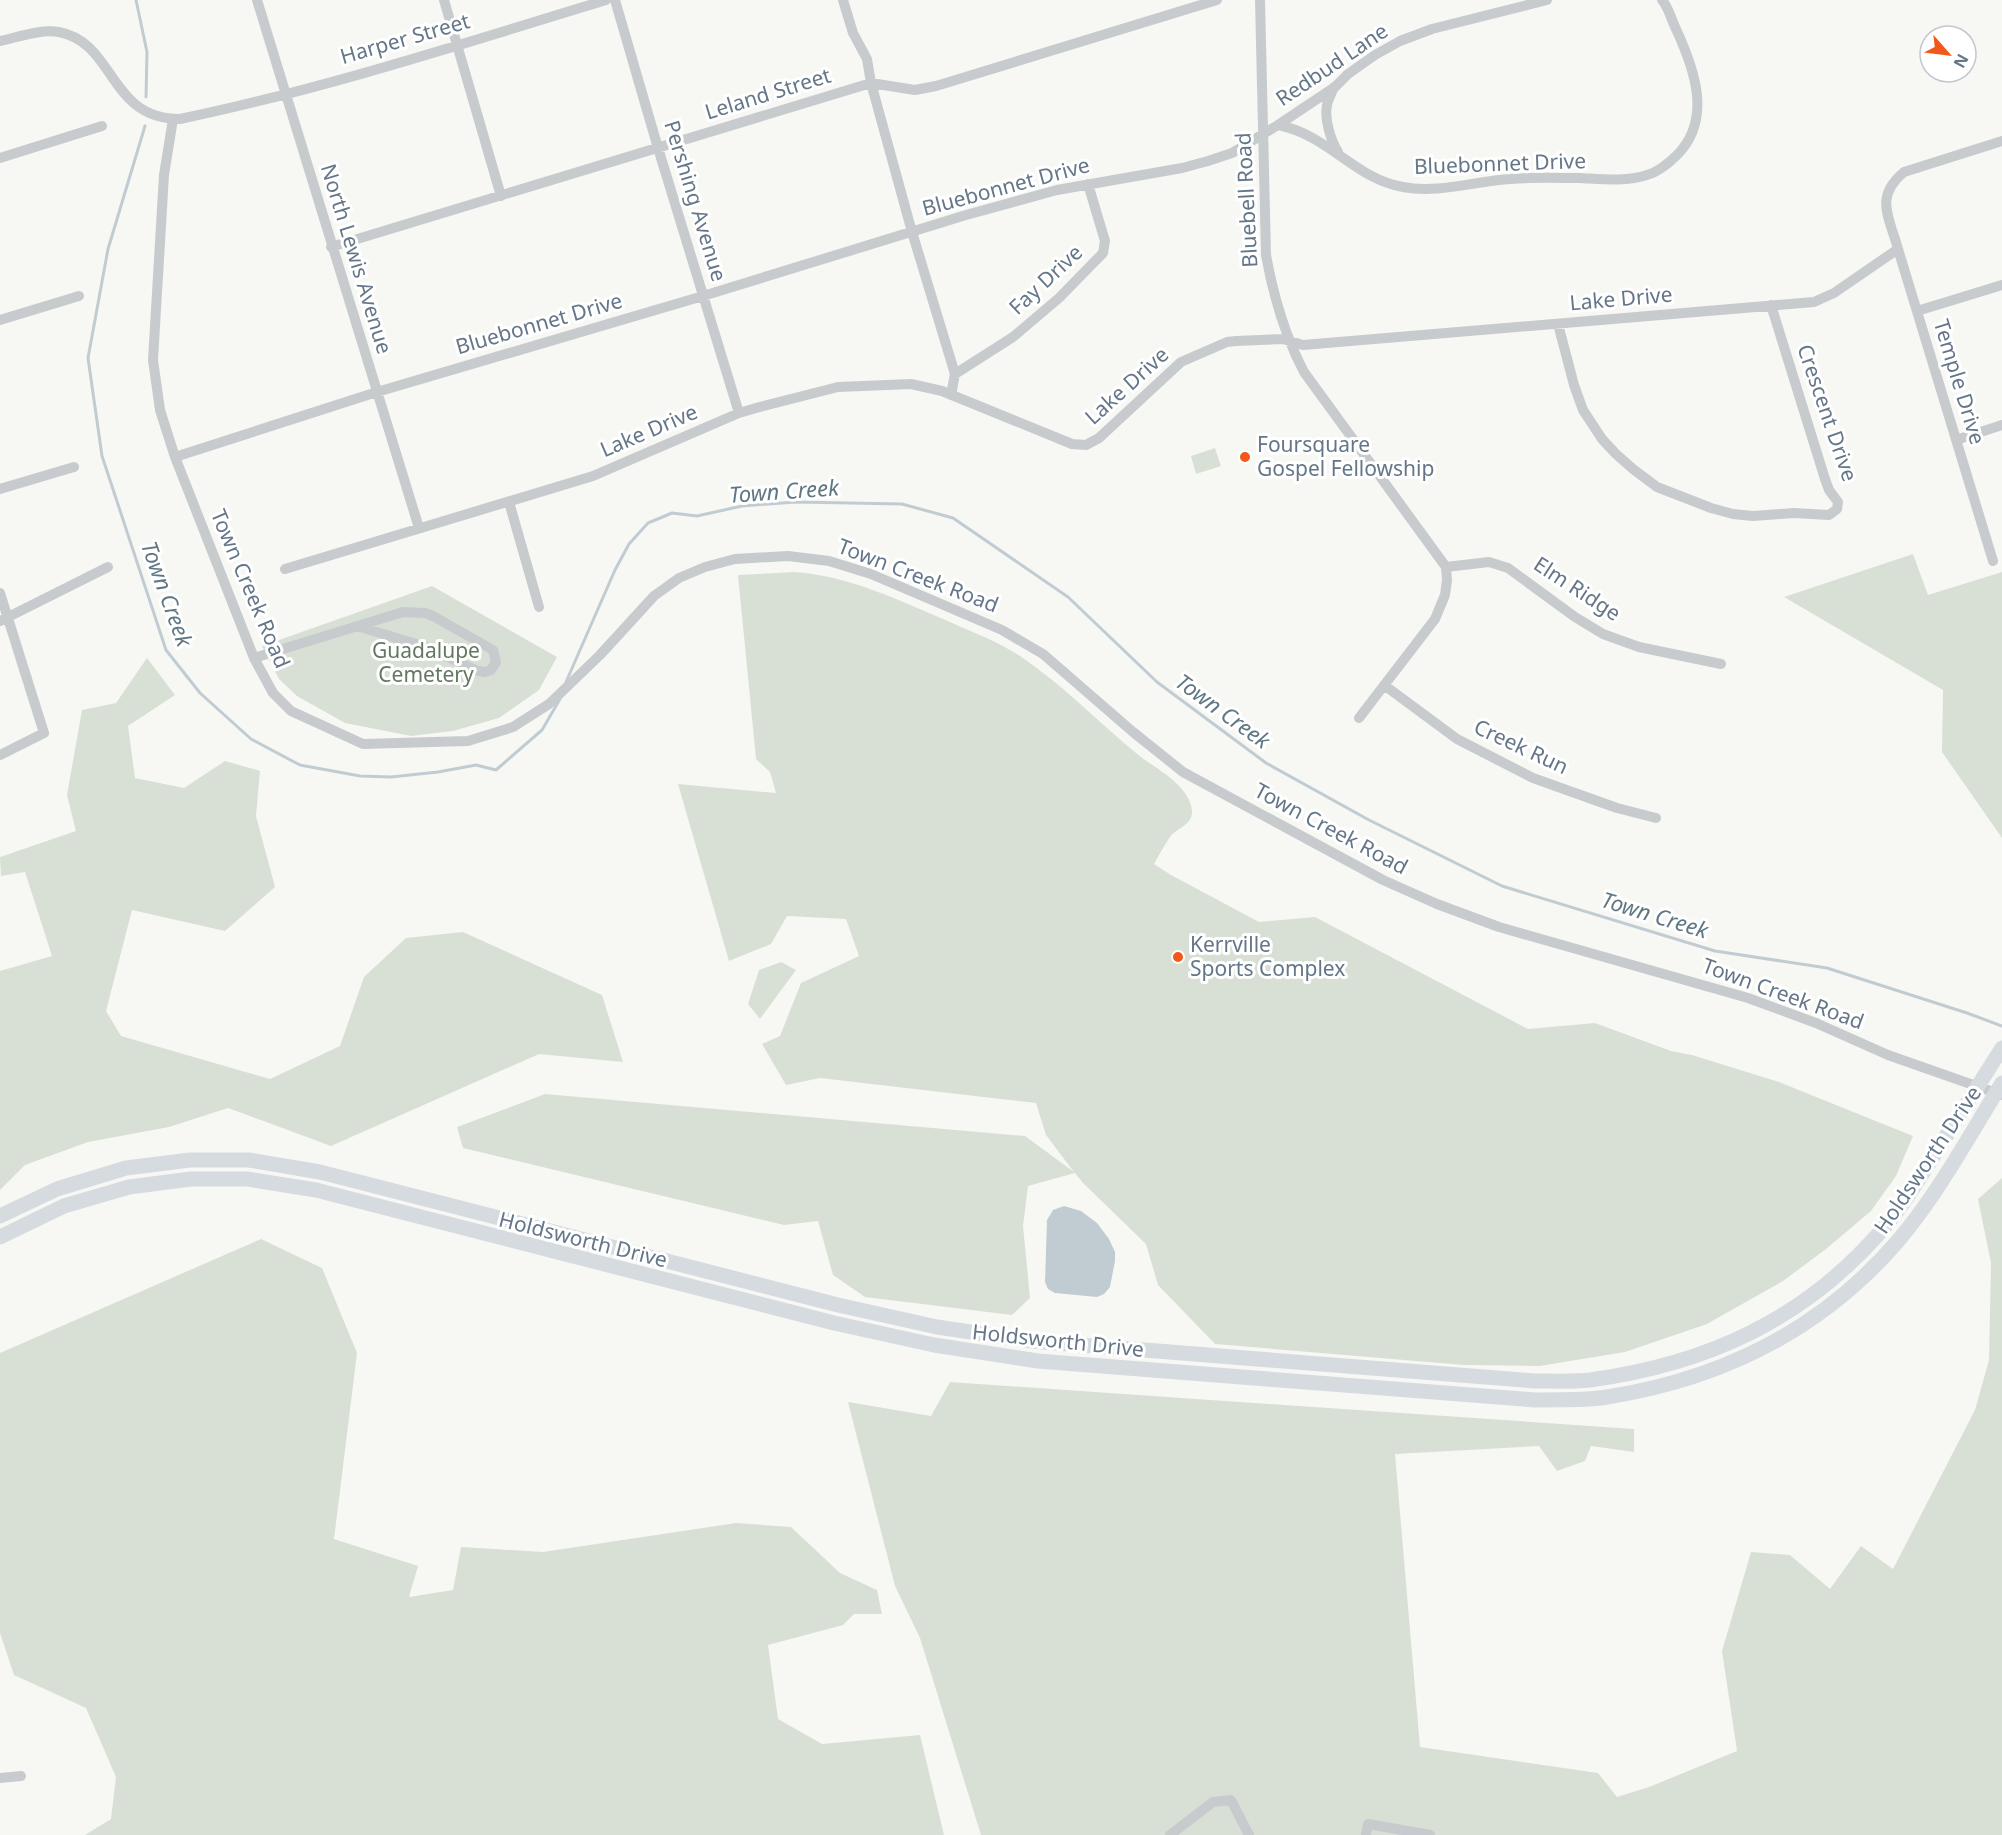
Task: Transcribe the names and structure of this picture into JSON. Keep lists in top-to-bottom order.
{
  "streets": {
    "main road": ["Holdsworth Drive"],
    "street": [
      "Harper Street",
      "Redbud Lane",
      "Leland Street",
      "Bluebonnet Drive",
      "Bluebell Road",
      "Pershing Avenue",
      "North Lewis Avenue",
      "Fay Drive",
      "Lake Drive",
      "Temple Drive",
      "Crescent Drive",
      "Town Creek Road",
      "Elm Ridge",
      "Creek Run"
    ]
  },
  "crossings": [
    ["Harper Street", "North Lewis Avenue"],
    ["Harper Street", "Town Creek Road"],
    ["Redbud Lane", "Bluebonnet Drive"],
    ["Leland Street", "Pershing Avenue"],
    ["Leland Street", "North Lewis Avenue"],
    ["Bluebonnet Drive", "Bluebell Road"],
    ["Bluebonnet Drive", "Pershing Avenue"],
    ["Bluebonnet Drive", "North Lewis Avenue"],
    ["Bluebonnet Drive", "Fay Drive"],
    ["Bluebonnet Drive", "Town Creek Road"],
    ["Bluebell Road", "Lake Drive"],
    ["Bluebell Road", "Elm Ridge"],
    ["Pershing Avenue", "Lake Drive"],
    ["North Lewis Avenue", "Lake Drive"],
    ["Lake Drive", "Temple Drive"],
    ["Lake Drive", "Crescent Drive"]
  ],
  "water": ["Town Creek"],
  "parks": ["Guadalupe Cemetery"],
  "places": ["Foursquare Gospel Fellowship", "Kerrville Sports Complex"],
  "north": "bottom right"
}
